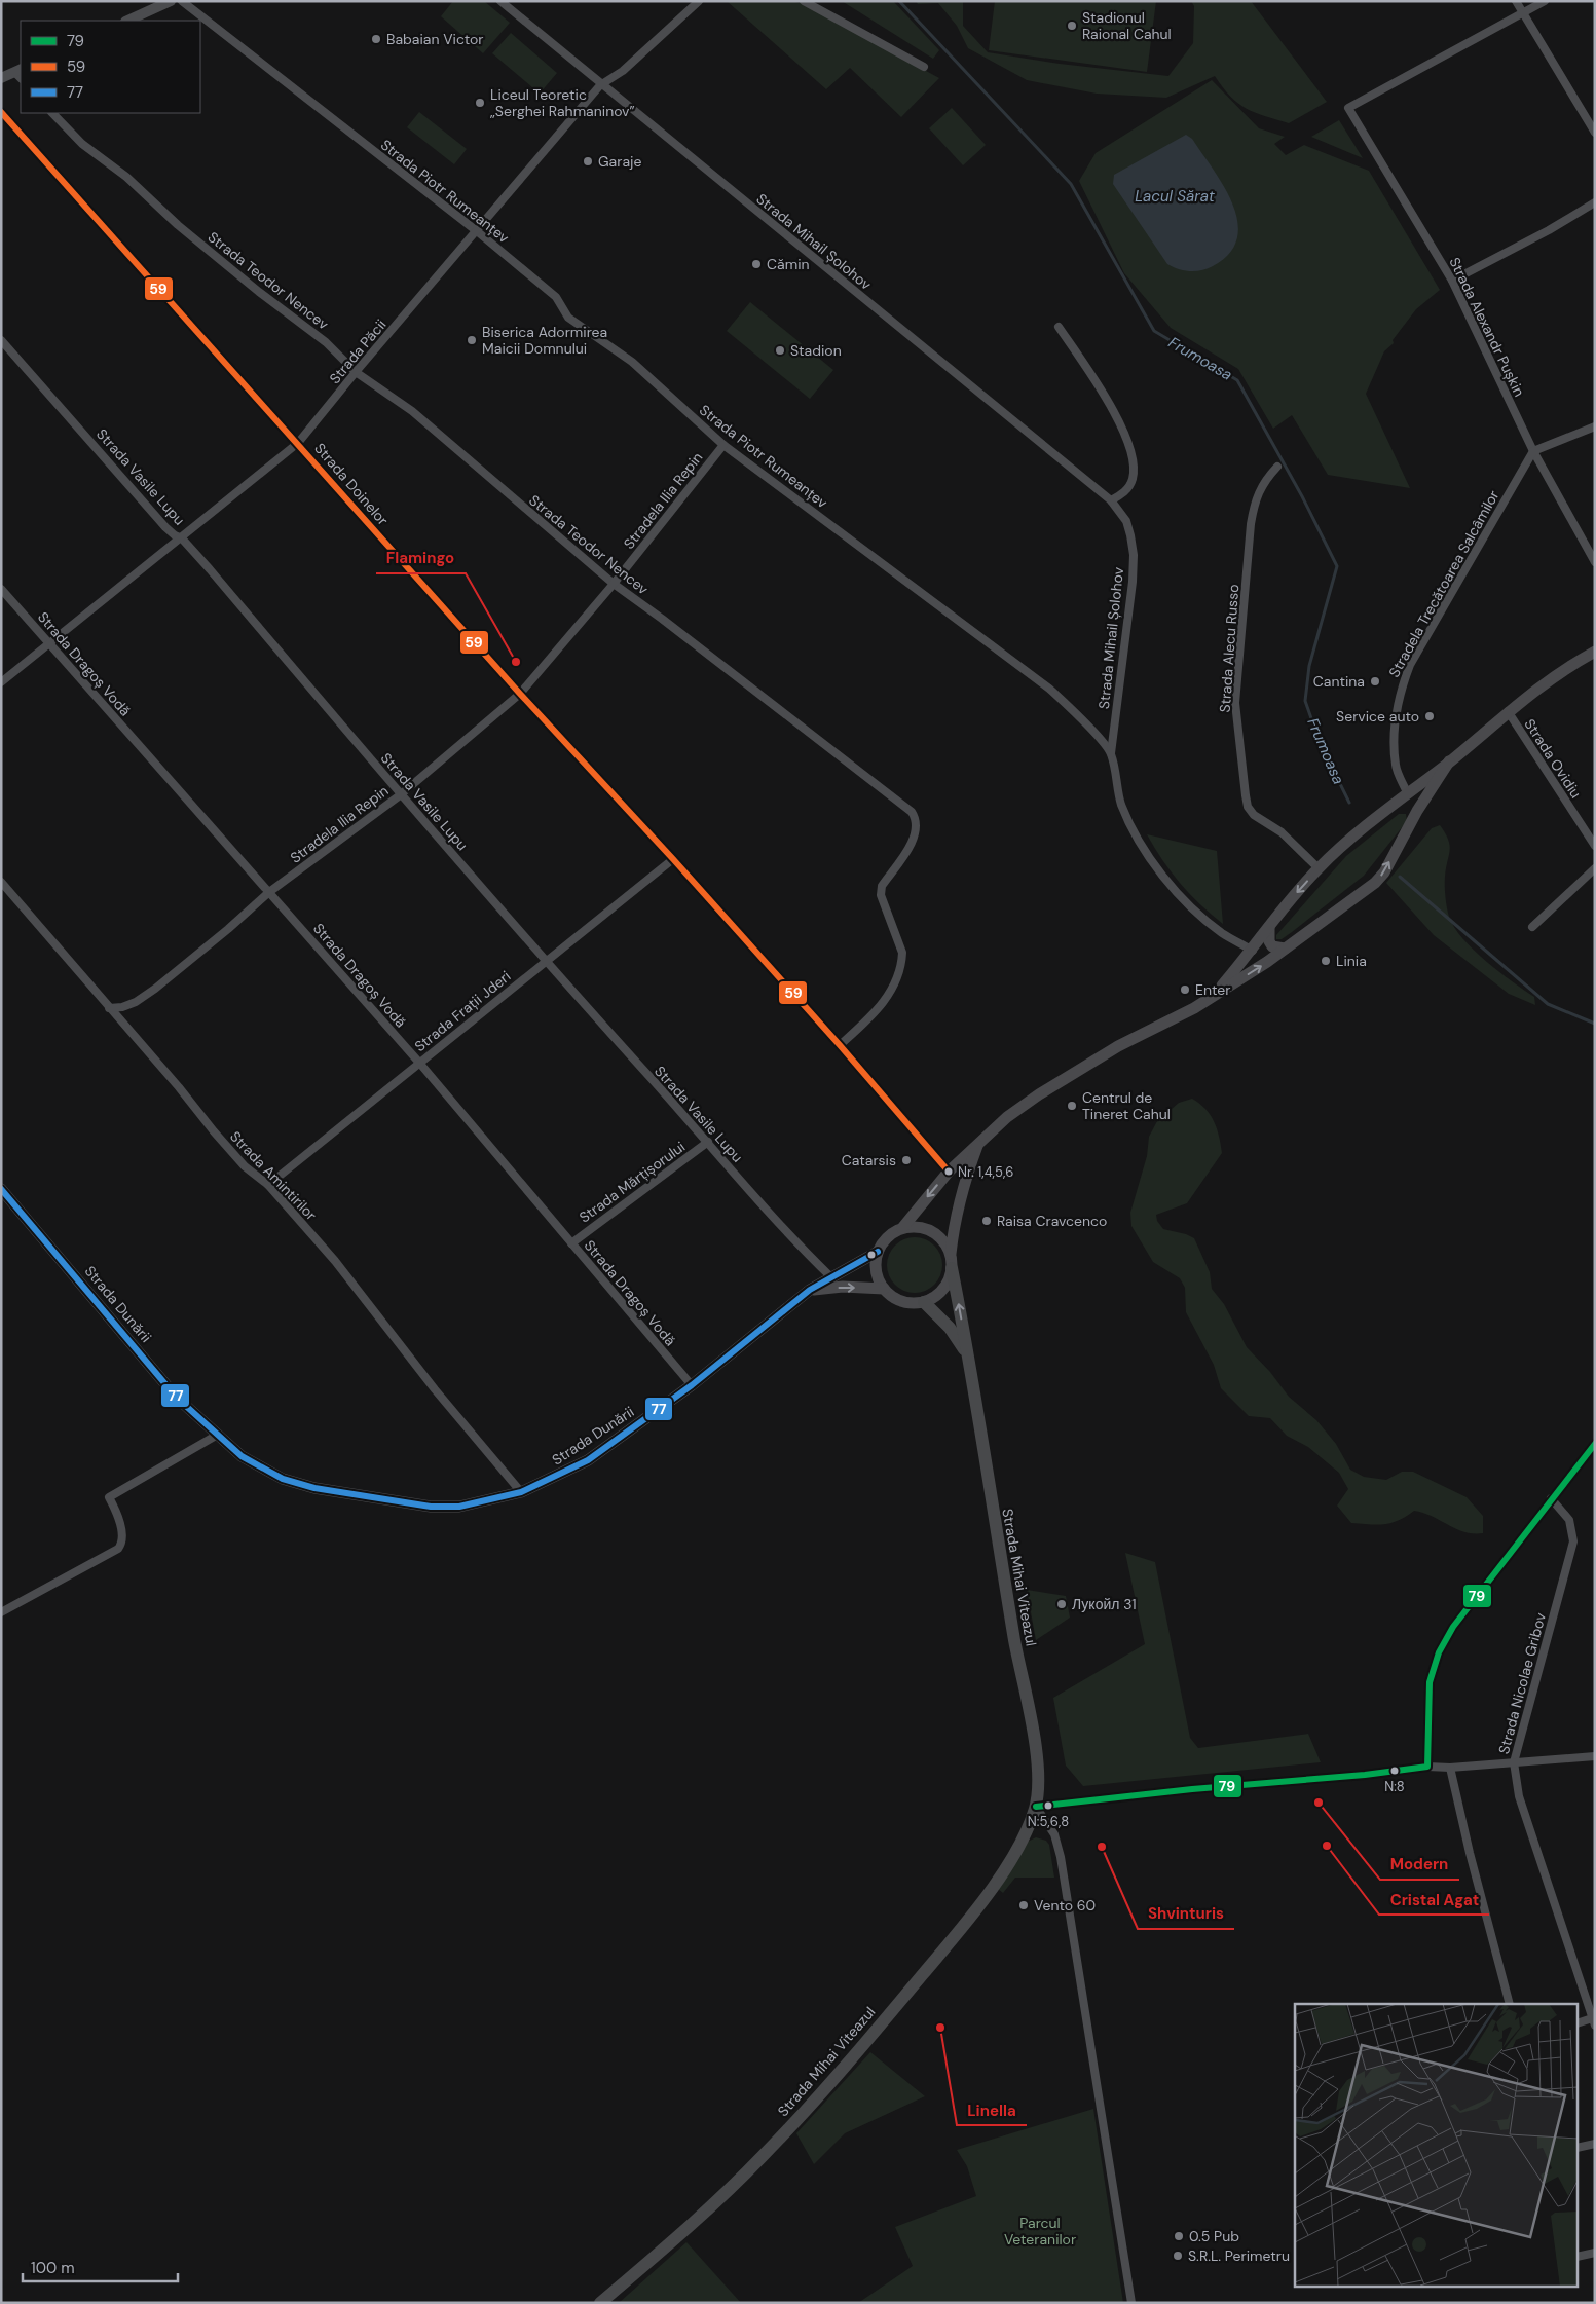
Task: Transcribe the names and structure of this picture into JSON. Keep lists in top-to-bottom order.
{
  "streets": {
    "main road": ["Strada Dunării", "Strada Mihai Viteazul"],
    "street": [
      "Strada Piotr Rumeanțev",
      "Strada Mihail Șolohov",
      "Strada Teodor Nencev",
      "Strada Alexandr Pușkin",
      "Strada Păcii",
      "Strada Vasile Lupu",
      "Strada Doinelor",
      "Stradela Ilia Repin",
      "Stradela Trecătoarea Salcâmilor",
      "Strada Alecu Russo",
      "Strada Dragoș Vodă",
      "Strada Ovidiu",
      "Strada Frații Jderi",
      "Strada Amintirilor",
      "Strada Mărțișorului",
      "Strada Nicolae Gribov"
    ]
  },
  "crossings": [
    ["Strada Piotr Rumeanțev", "Strada Mihail Șolohov"],
    ["Strada Piotr Rumeanțev", "Strada Păcii"],
    ["Strada Piotr Rumeanțev", "Stradela Ilia Repin"],
    ["Strada Mihail Șolohov", "Strada Păcii"],
    ["Strada Teodor Nencev", "Strada Păcii"],
    ["Strada Teodor Nencev", "Strada Doinelor"],
    ["Strada Teodor Nencev", "Stradela Ilia Repin"],
    ["Strada Alexandr Pușkin", "Stradela Trecătoarea Salcâmilor"],
    ["Strada Păcii", "Strada Vasile Lupu"],
    ["Strada Păcii", "Strada Doinelor"],
    ["Strada Păcii", "Strada Dragoș Vodă"],
    ["Strada Vasile Lupu", "Stradela Ilia Repin"],
    ["Strada Vasile Lupu", "Strada Frații Jderi"],
    ["Strada Vasile Lupu", "Strada Mărțișorului"],
    ["Strada Vasile Lupu", "Strada Dunării"],
    ["Strada Doinelor", "Stradela Ilia Repin"],
    ["Strada Doinelor", "Strada Frații Jderi"],
    ["Stradela Ilia Repin", "Strada Dragoș Vodă"],
    ["Stradela Ilia Repin", "Strada Amintirilor"],
    ["Strada Dragoș Vodă", "Strada Frații Jderi"],
    ["Strada Dragoș Vodă", "Strada Mărțișorului"],
    ["Strada Dragoș Vodă", "Strada Dunării"],
    ["Strada Frații Jderi", "Strada Amintirilor"],
    ["Strada Amintirilor", "Strada Dunării"],
    ["Strada Dunării", "Strada Mihai Viteazul"]
  ],
  "water": ["Lacul Sărat", "Frumoasa"],
  "parks": ["Parcul Veteranilor"],
  "places": [
    "Stadionul Raional Cahul",
    "Babaian Victor",
    "Liceul Teoretic „Serghei Rahmaninov”",
    "Garaje",
    "Cămin",
    "Biserica Adormirea Maicii Domnului",
    "Stadion",
    "Flamingo",
    "Cantina",
    "Service auto",
    "Linia",
    "Enter",
    "Centrul de Tineret Cahul",
    "Catarsis",
    "Nr. 1,4,5,6",
    "Raisa Cravcenco",
    "Лукойл 31",
    "N:8",
    "Modern",
    "N:5,6,8",
    "Cristal Agat",
    "Shvinturis",
    "Vento 60",
    "Linella",
    "0.5 Pub",
    "S.R.L. Perimetru"
  ],
  "lines": ["transit line 59", "transit line 77", "transit line 79"],
  "legend": ["79", "59", "77"],
  "scale_bar": "100 m"
}
